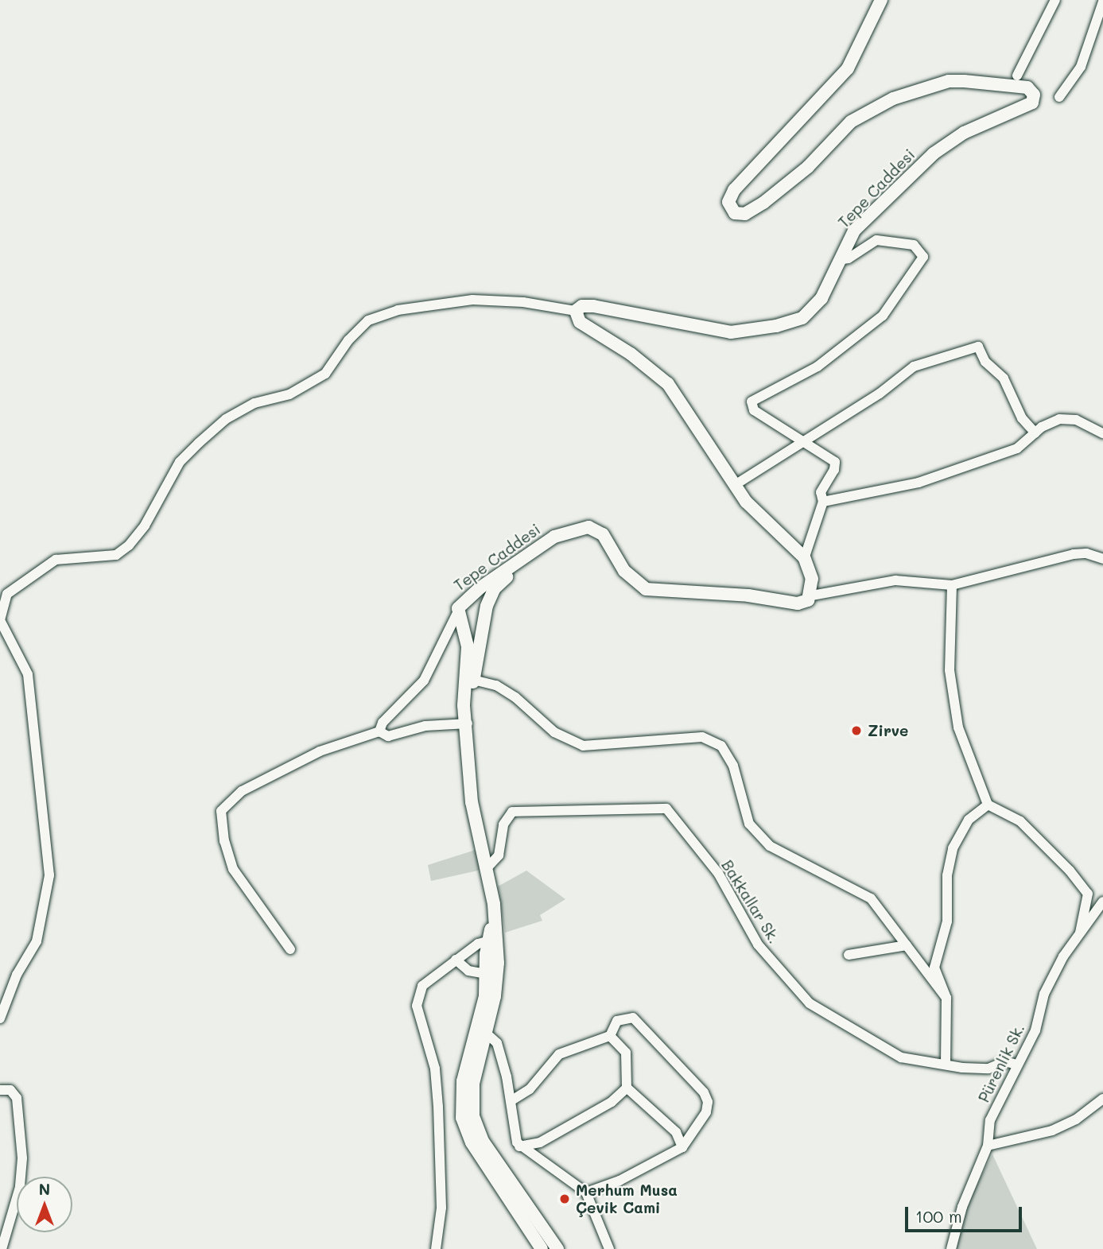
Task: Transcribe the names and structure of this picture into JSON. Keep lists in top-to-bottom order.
{
  "streets": {
    "street": ["Tepe Caddesi", "Bakkallar Sk.", "Pürenlik Sk."]
  },
  "crossings": [
    ["Tepe Caddesi", "Bakkallar Sk."],
    ["Bakkallar Sk.", "Pürenlik Sk."]
  ],
  "places": ["Zirve", "Merhum Musa Çevik Cami"],
  "scale_bar": "100 m",
  "north": "top"
}
